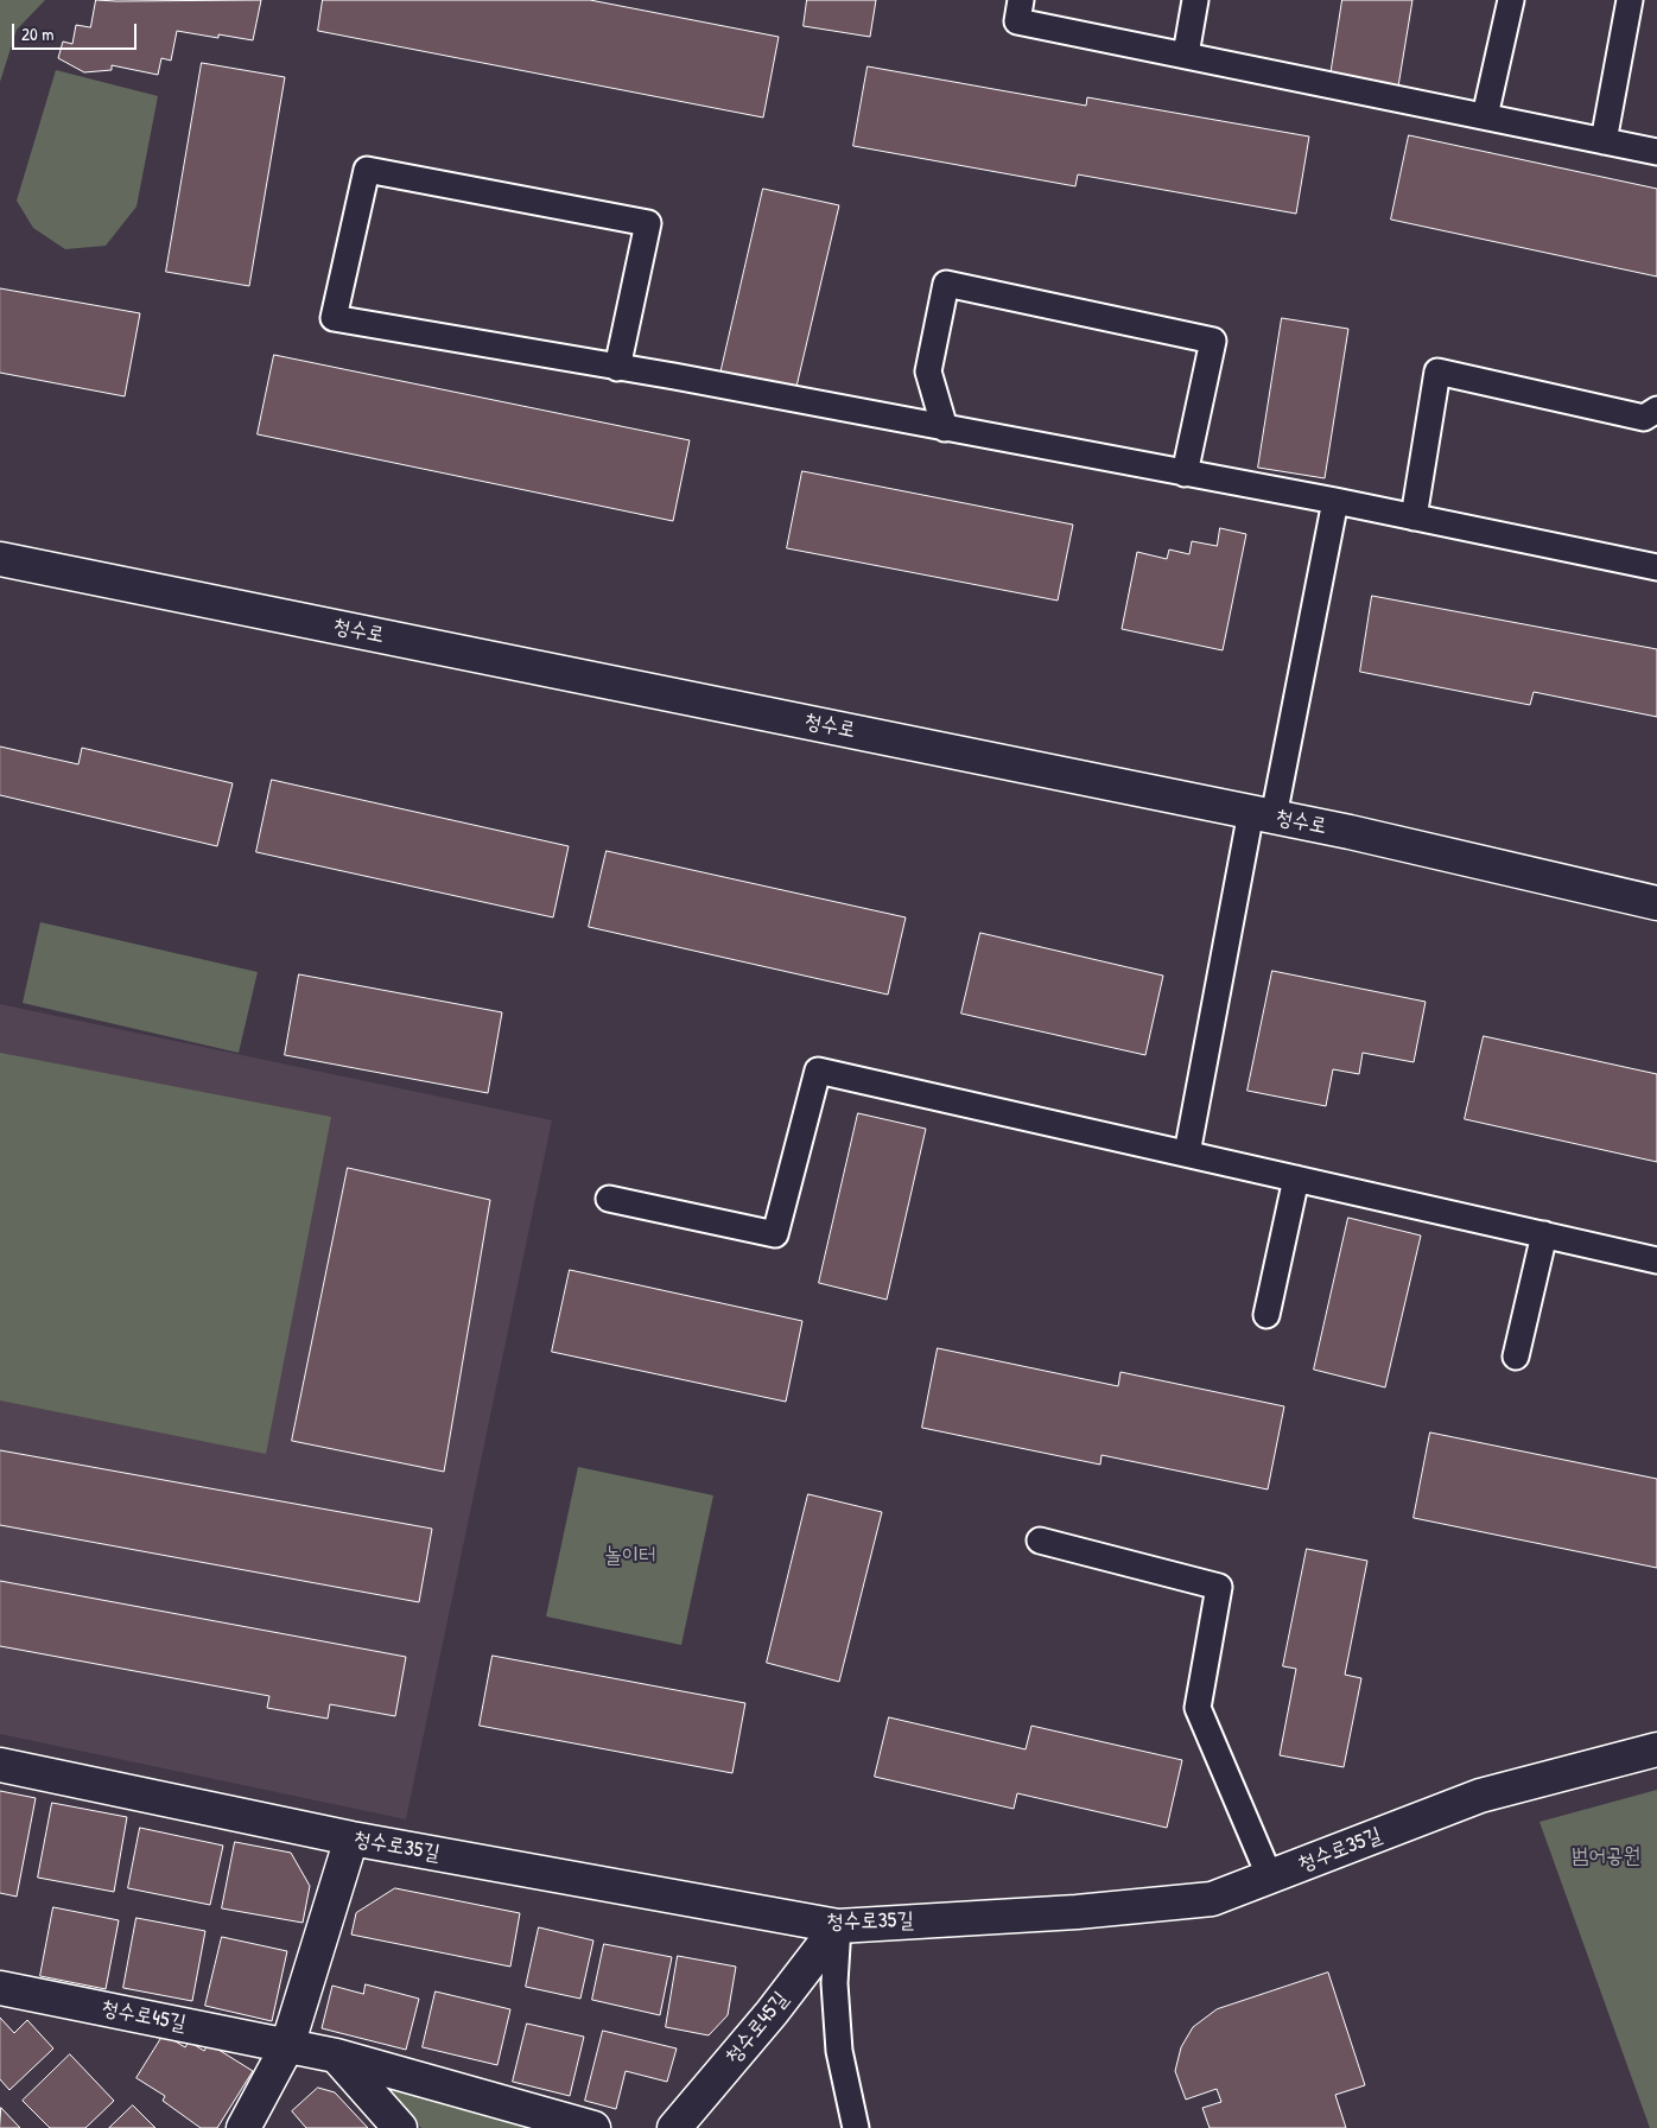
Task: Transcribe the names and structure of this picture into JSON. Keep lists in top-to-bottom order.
{
  "streets": {
    "street": ["청수로", "청수로35길", "청수로45길"]
  },
  "crossings": [
    ["청수로35길", "청수로45길"]
  ],
  "parks": ["놀이터", "범어공원"],
  "scale_bar": "20 m"
}
